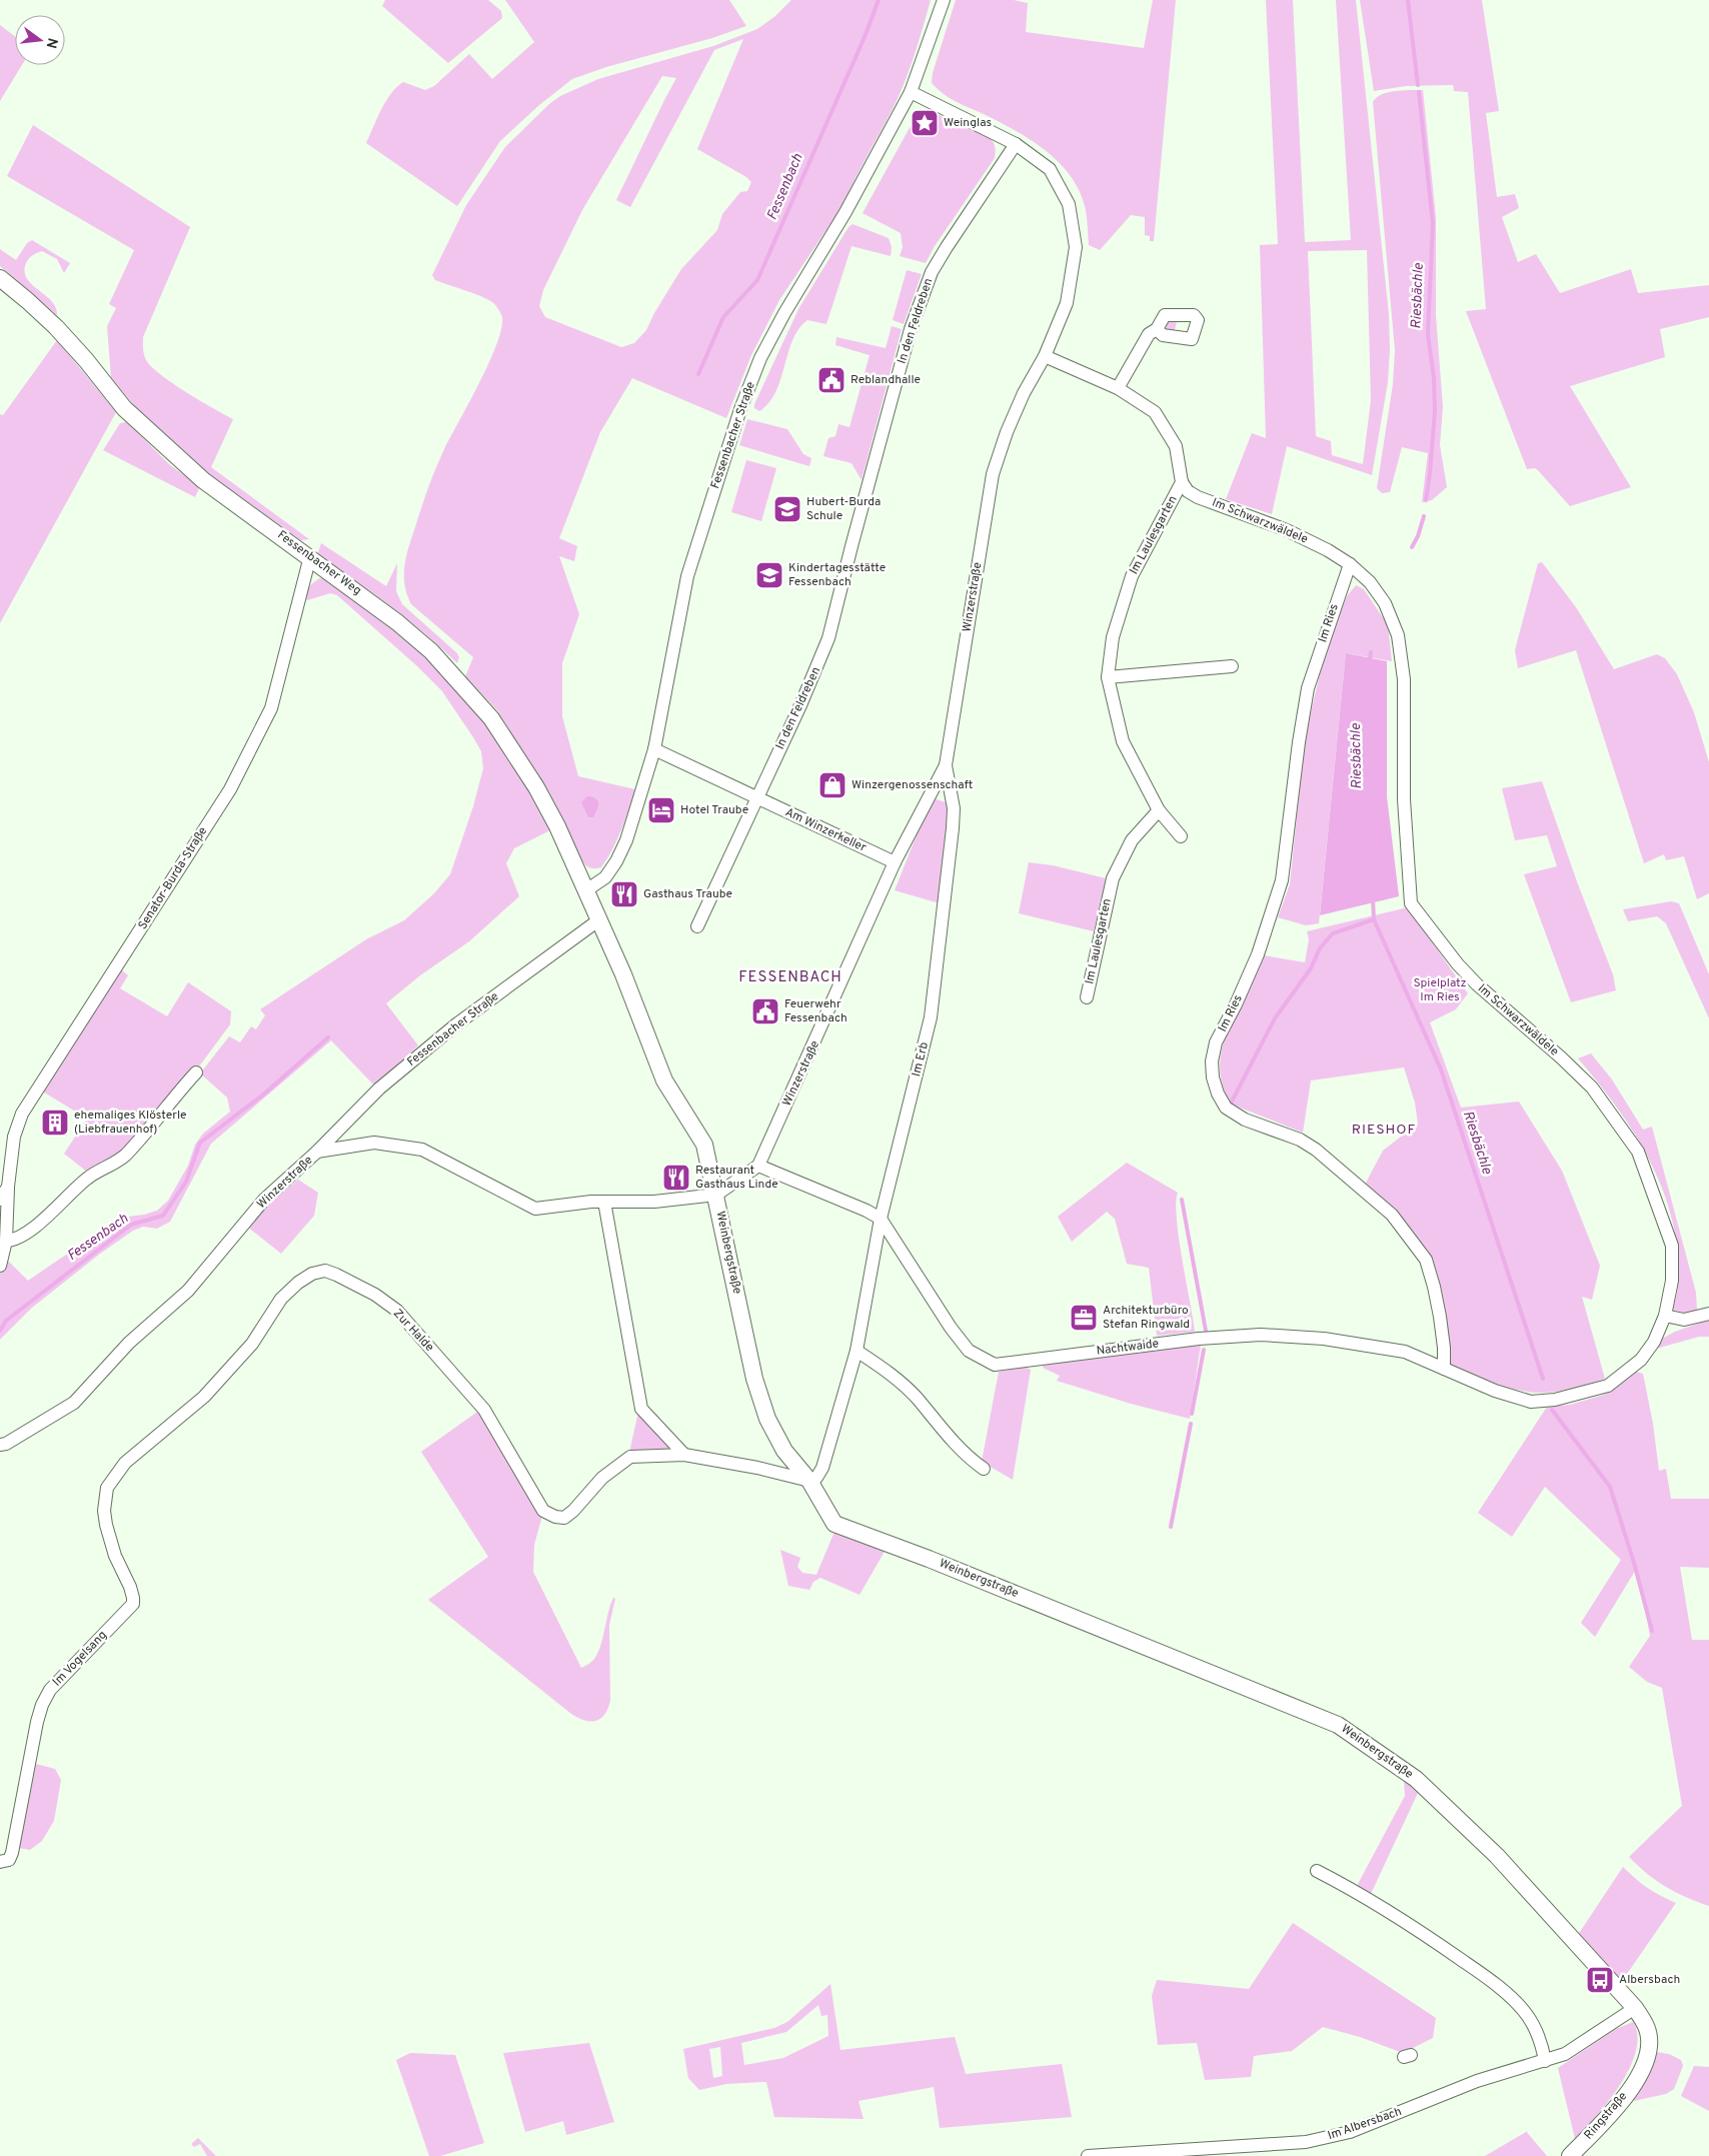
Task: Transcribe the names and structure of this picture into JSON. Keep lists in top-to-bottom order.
{
  "streets": {
    "street": [
      "In den Feldreben",
      "Fessenbacher Straße",
      "Im Schwarzwäldele",
      "Im Laulesgarten",
      "Fessenbacher Weg",
      "Winzerstraße",
      "Im Ries",
      "Am Winzerkeller",
      "Senator-Burda-Straße",
      "Im Erb",
      "Weinbergstraße",
      "Zur Halde",
      "Nachtwaide",
      "Im Vogelsang",
      "Ringstraße",
      "Im Albersbach"
    ]
  },
  "crossings": [
    ["In den Feldreben", "Winzerstraße"],
    ["In den Feldreben", "Am Winzerkeller"],
    ["Fessenbacher Straße", "Fessenbacher Weg"],
    ["Fessenbacher Straße", "Winzerstraße"],
    ["Fessenbacher Straße", "Am Winzerkeller"],
    ["Fessenbacher Straße", "Weinbergstraße"],
    ["Im Schwarzwäldele", "Im Laulesgarten"],
    ["Im Schwarzwäldele", "Im Ries"],
    ["Im Schwarzwäldele", "Nachtwaide"],
    ["Im Laulesgarten", "Winzerstraße"],
    ["Fessenbacher Weg", "Senator-Burda-Straße"],
    ["Fessenbacher Weg", "Weinbergstraße"],
    ["Winzerstraße", "Am Winzerkeller"],
    ["Winzerstraße", "Im Erb"],
    ["Winzerstraße", "Weinbergstraße"],
    ["Im Ries", "Nachtwaide"],
    ["Im Erb", "Weinbergstraße"],
    ["Im Erb", "Zur Halde"],
    ["Im Erb", "Nachtwaide"],
    ["Weinbergstraße", "Zur Halde"],
    ["Weinbergstraße", "Ringstraße"],
    ["Weinbergstraße", "Im Albersbach"],
    ["Zur Halde", "Im Vogelsang"]
  ],
  "districts": ["FESSENBACH", "RIESHOF"],
  "water": ["Fessenbach", "Riesbächle"],
  "parks": ["Spielplatz Im Ries"],
  "places": {
    "place": ["Weinglas"],
    "public building": ["Reblandhalle", "Feuerwehr Fessenbach"],
    "school or university": ["Hubert-Burda Schule", "Kindertagesstätte Fessenbach"],
    "shop": ["Winzergenossenschaft"],
    "hotel": ["Hotel Traube"],
    "restaurant": ["Gasthaus Traube", "Restaurant Gasthaus Linde"],
    "building": ["ehemaliges Klösterle (Liebfrauenhof)"],
    "office": ["Architekturbüro Stefan Ringwald"],
    "bus stop": ["Albersbach"]
  },
  "north": "right"
}
